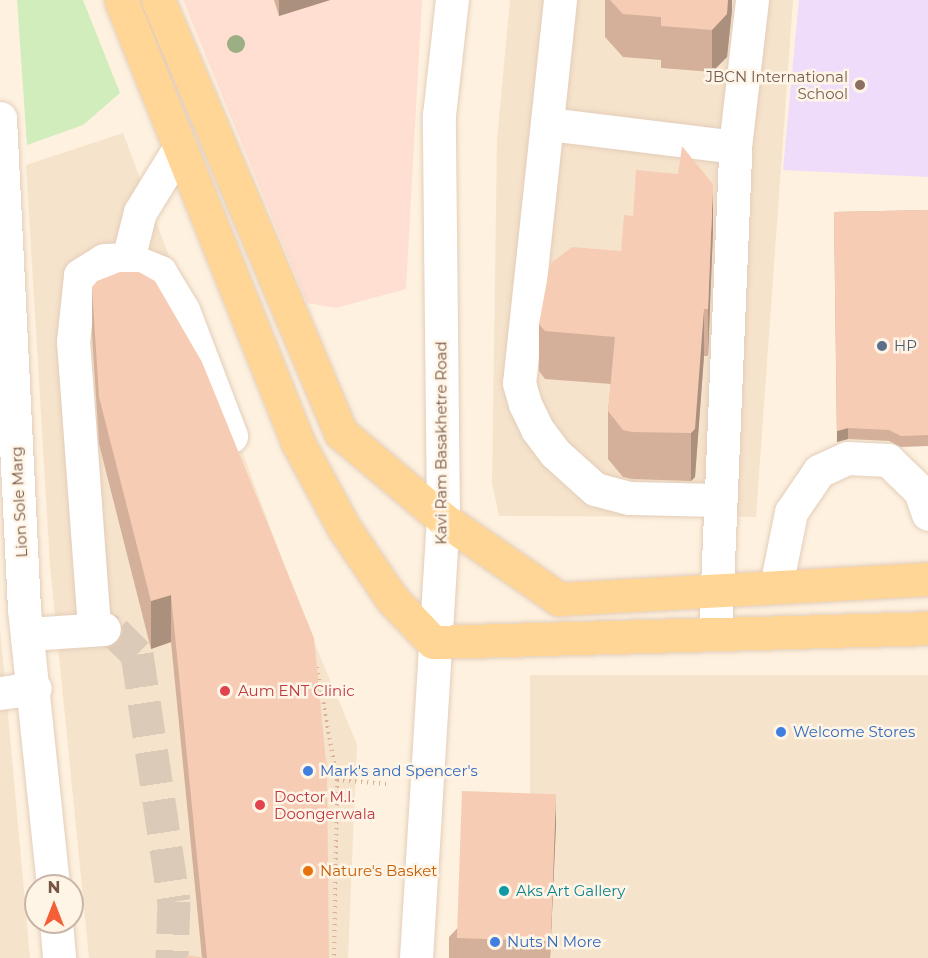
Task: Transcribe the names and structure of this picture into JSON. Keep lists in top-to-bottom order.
{
  "streets": {
    "street": ["Kavi Ram Basakhetre Road", "Lion Sole Marg"]
  },
  "places": [
    "JBCN International School",
    "HP",
    "Aum ENT Clinic",
    "Welcome Stores",
    "Mark's and Spencer's",
    "Doctor M.I. Doongerwala",
    "Nature's Basket",
    "Aks Art Gallery",
    "Nuts N More"
  ],
  "north": "top"
}
